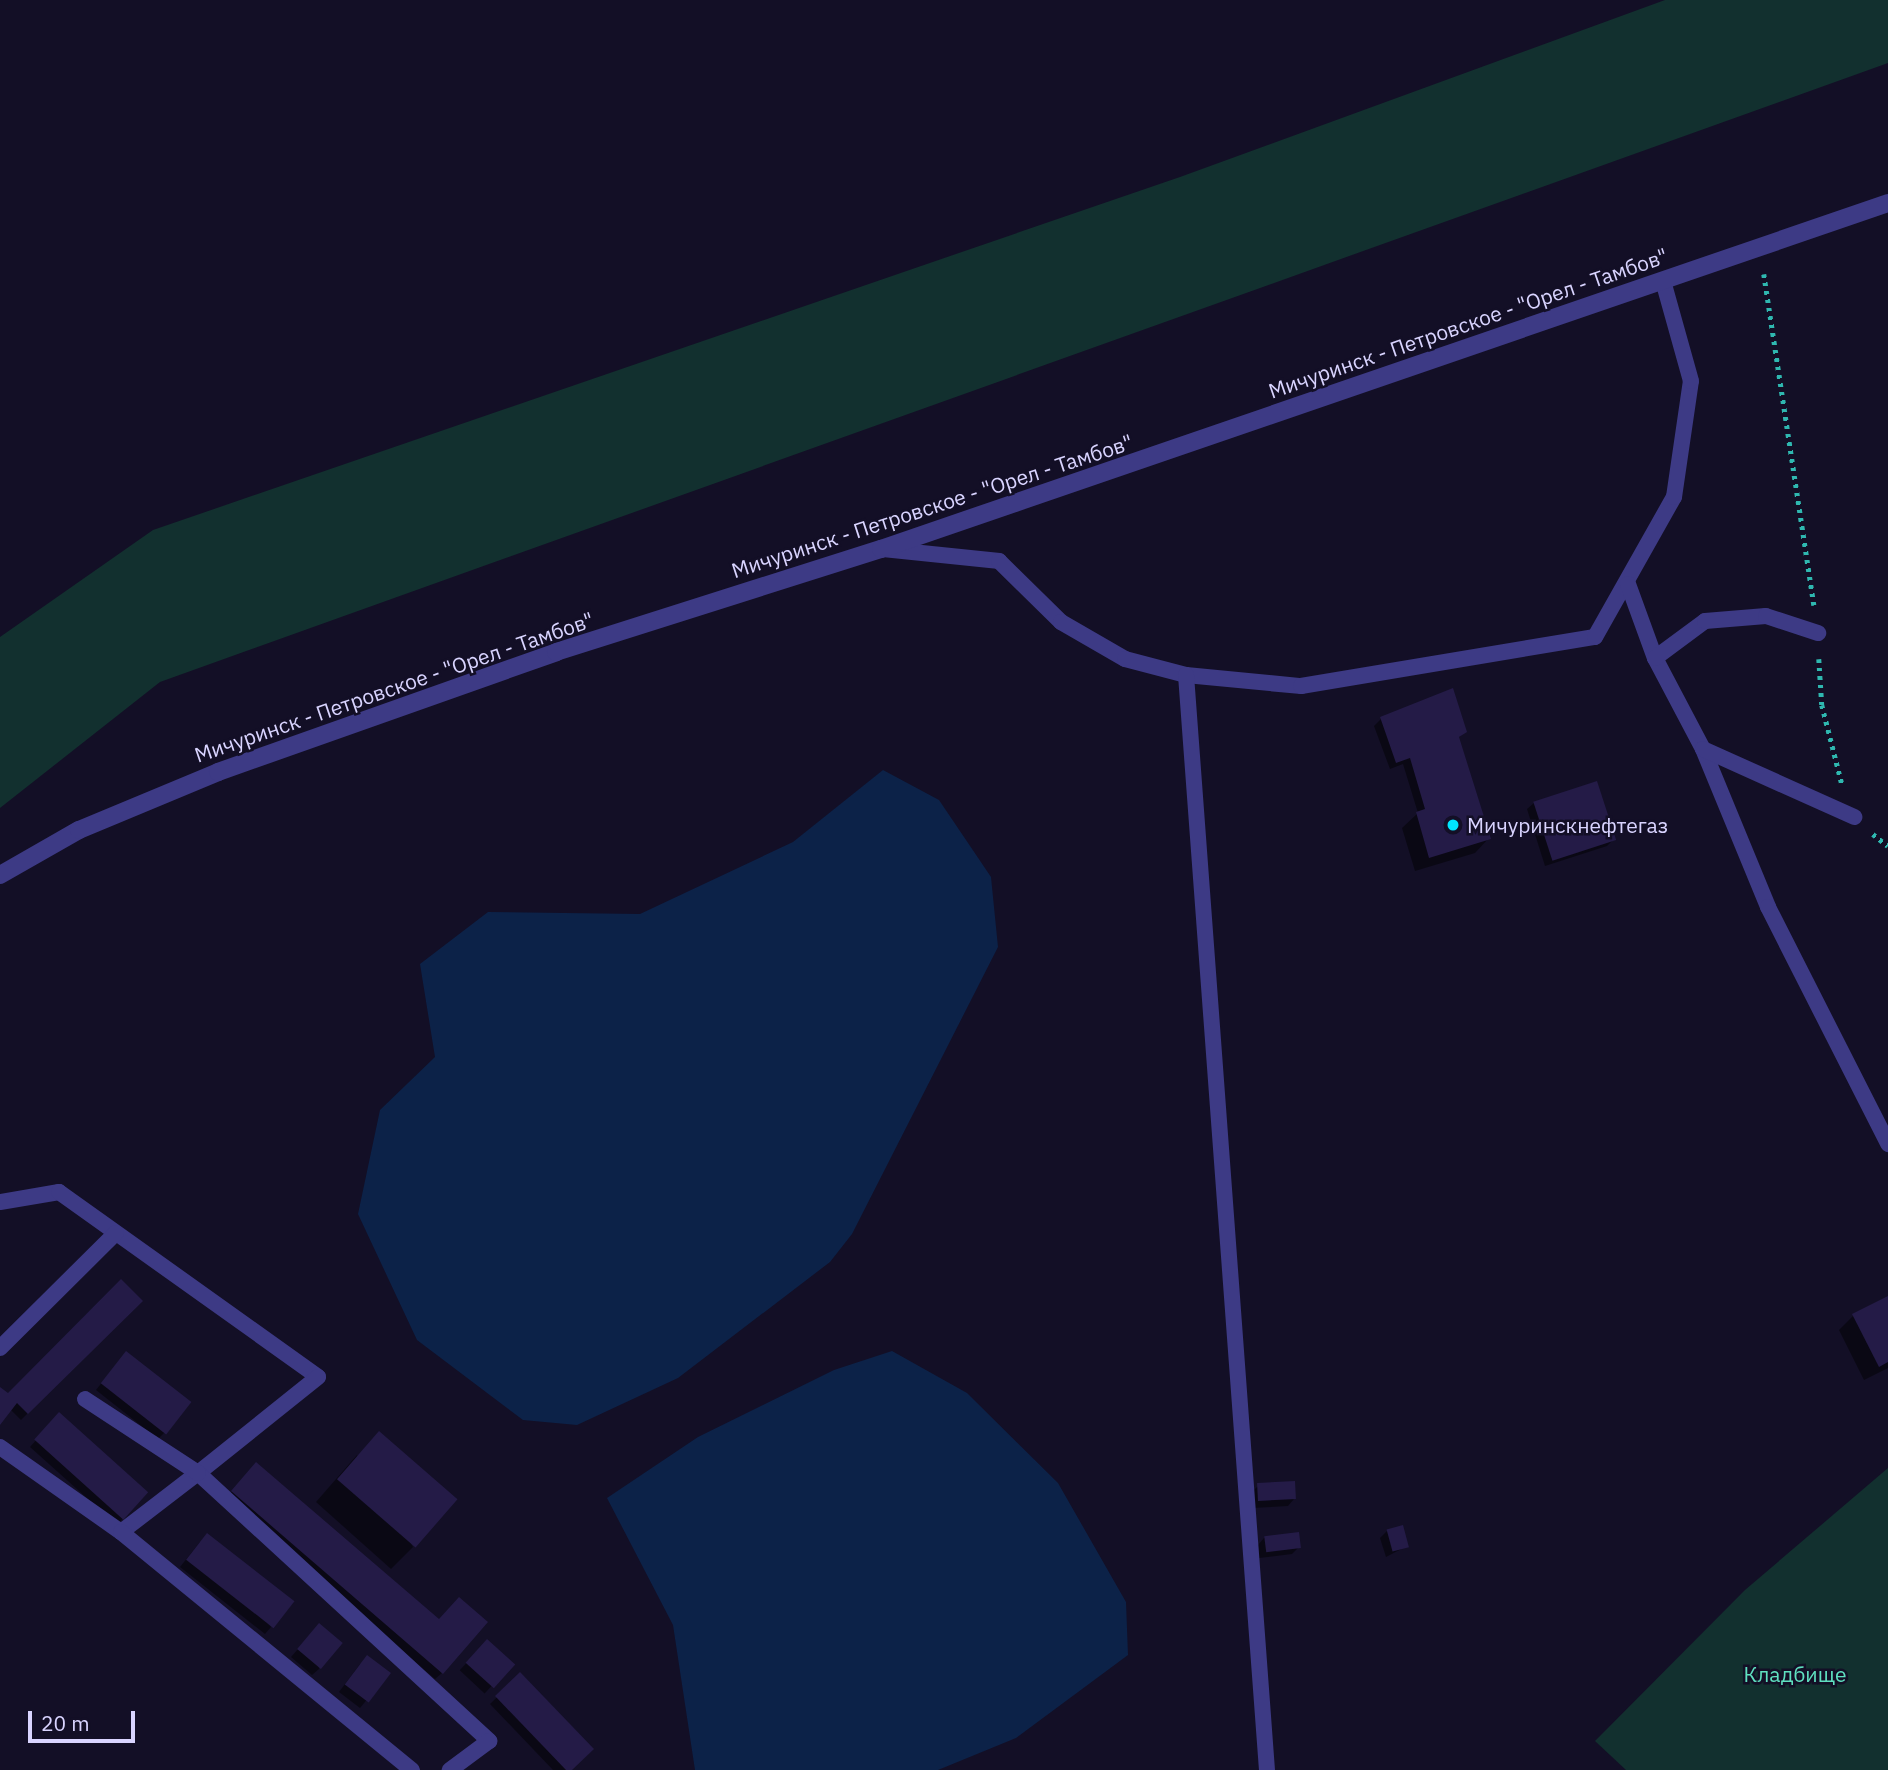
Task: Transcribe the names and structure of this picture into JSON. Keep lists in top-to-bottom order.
{
  "streets": {
    "street": ["Мичуринск - Петровское - \"Орел - Тамбов\""]
  },
  "parks": ["Кладбище"],
  "places": ["Мичуринскнефтегаз"],
  "scale_bar": "20 m"
}
